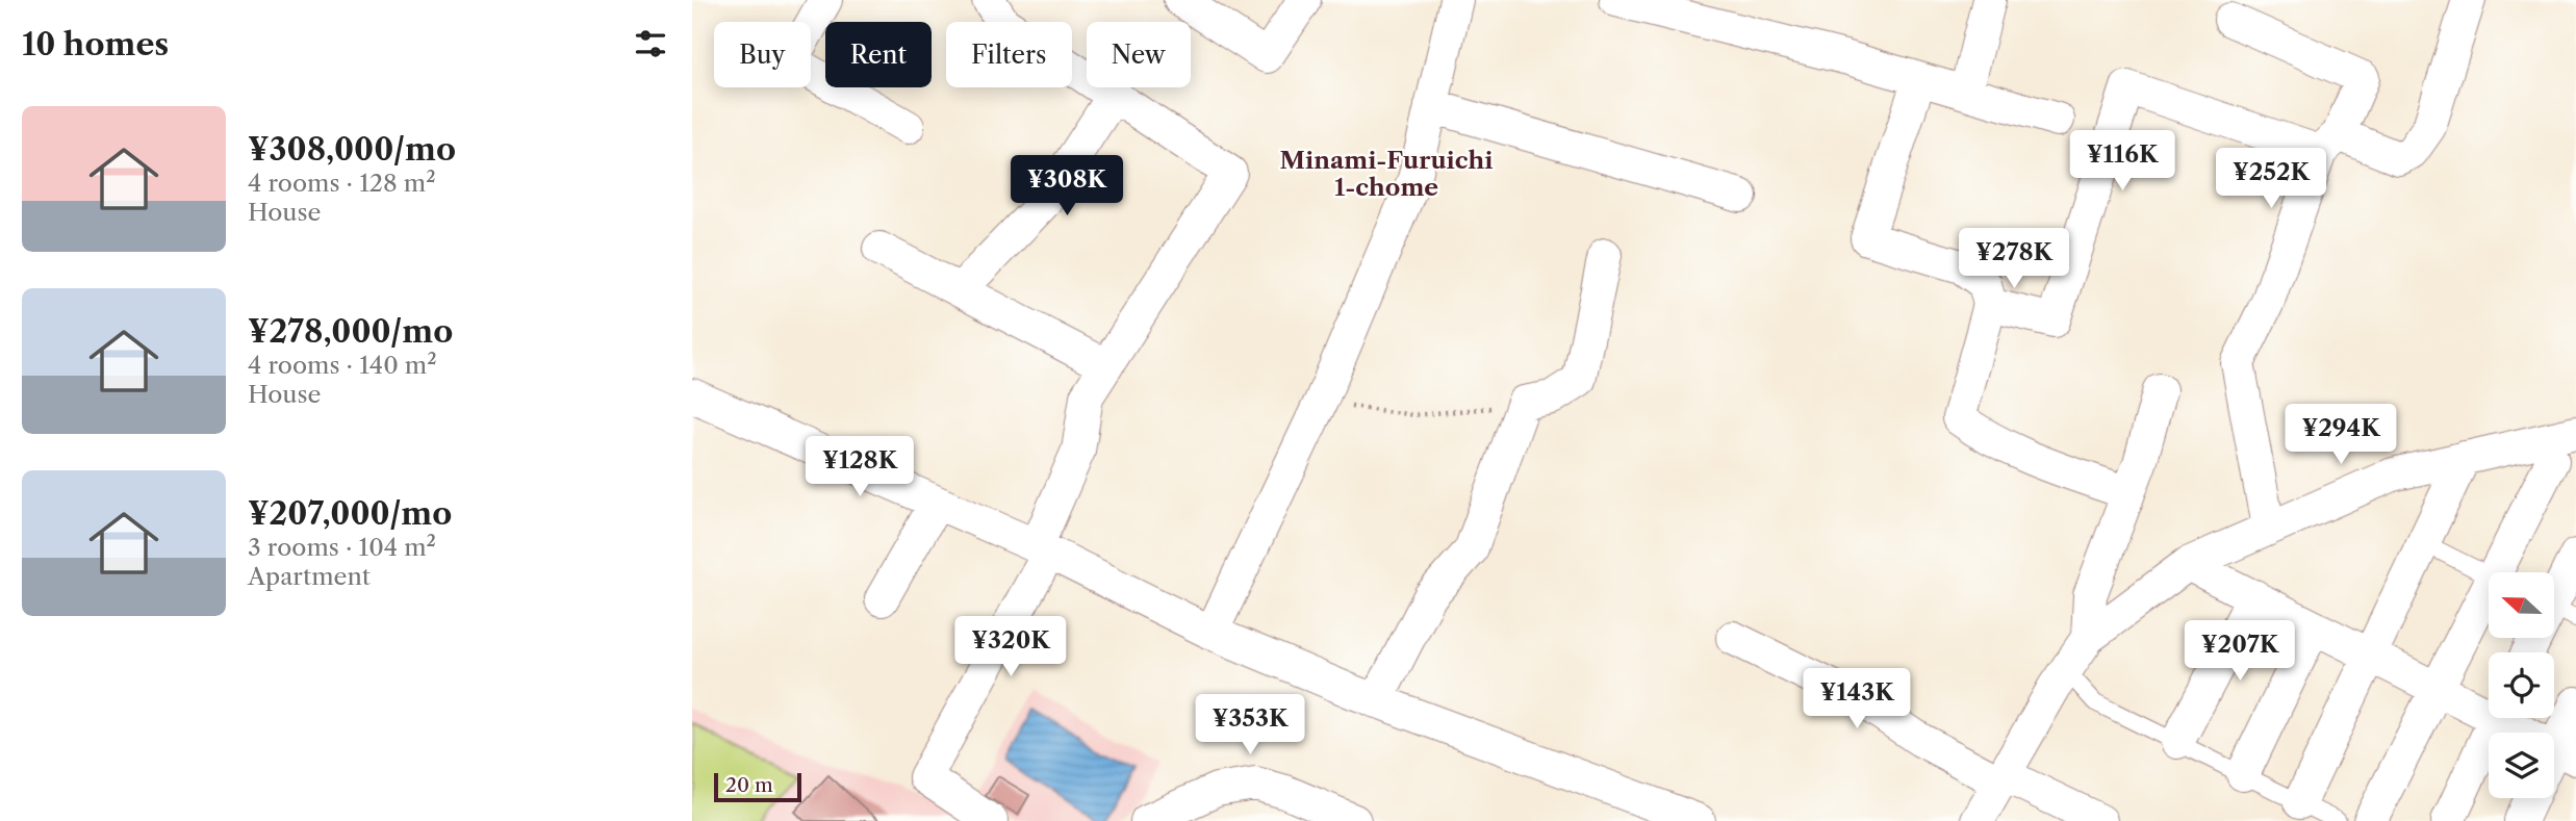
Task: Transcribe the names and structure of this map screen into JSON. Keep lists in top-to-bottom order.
{
  "districts": ["Minami-Furuichi 1-chome"],
  "scale_bar": "20 m",
  "north": "left",
  "page": {
    "heading": "10 homes",
    "chip": [
      "Buy",
      "Rent",
      "Filters",
      "New"
    ],
    "list": [
      {
        "name": "¥308,000/mo",
        "note": "4 rooms · 128 m² · House"
      },
      {
        "name": "¥278,000/mo",
        "note": "4 rooms · 140 m² · House"
      },
      {
        "name": "¥207,000/mo",
        "note": "3 rooms · 104 m² · Apartment"
      }
    ],
    "price": [
      "¥116K",
      "¥252K",
      "¥308K",
      "¥278K",
      "¥294K",
      "¥128K",
      "¥320K",
      "¥207K",
      "¥143K",
      "¥353K"
    ],
    "scale": "20 m"
  }
}
